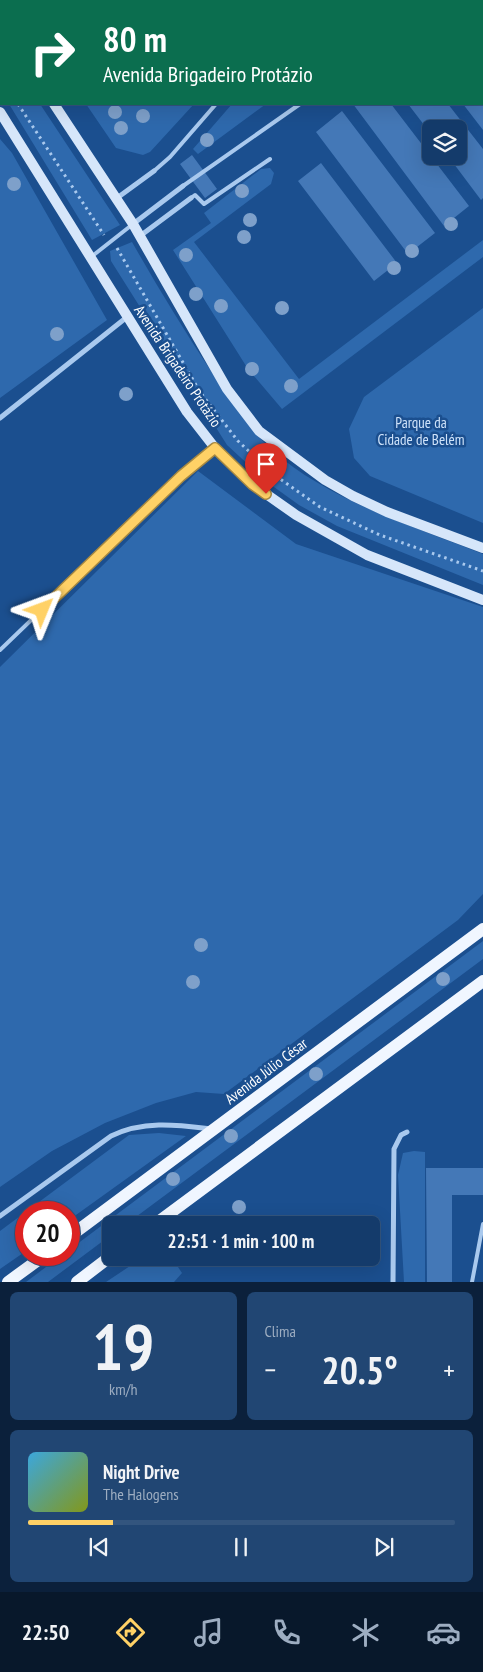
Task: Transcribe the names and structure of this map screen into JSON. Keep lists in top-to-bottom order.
{
  "streets": {
    "main road": ["Avenida Brigadeiro Protázio", "Avenida Júlio César"]
  },
  "parks": ["Parque da Cidade de Belém"],
  "page": {
    "turn": ["80 m", "Avenida Brigadeiro Protázio"],
    "limit": "20",
    "trip": "22:51 · 1 min · 100 m",
    "tile": [
      ["19", "km/h"],
      "Clima"
    ],
    "heat": ["−", "20.5°", "+"],
    "song": ["Night Drive", "The Halogens"],
    "tabs": "22:50"
  }
}
